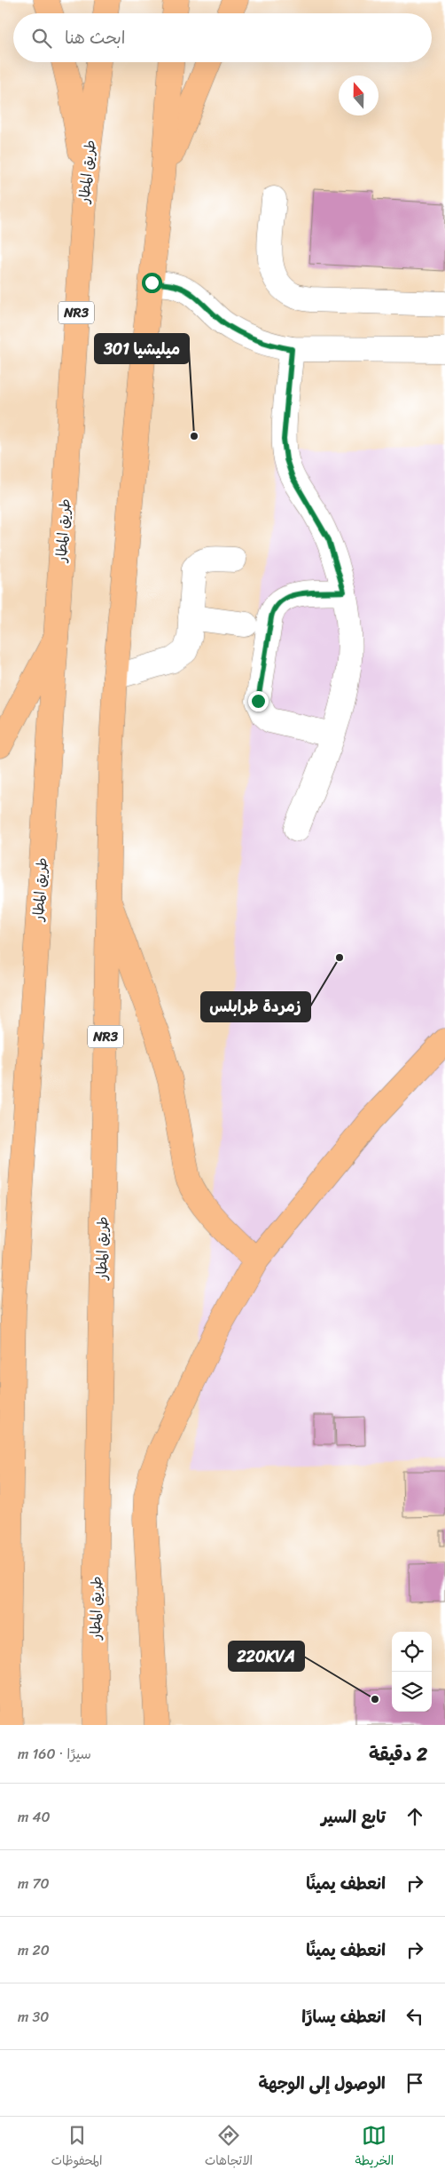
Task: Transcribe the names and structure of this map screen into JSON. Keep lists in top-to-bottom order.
{
  "streets": {
    "main road": ["طريق المطار", "NR3"]
  },
  "places": ["ميليشيا 301", "زمردة طرابلس", "220KVA"],
  "north": "top",
  "page": {
    "search": "ابحث هنا",
    "heading": ["2 دقيقة", "سيرًا · 160 m"],
    "list": [
      ["تابع السير", "40 m"],
      ["انعطف يمينًا", "70 m"],
      ["انعطف يمينًا", "20 m"],
      ["انعطف يسارًا", "30 m"],
      "الوصول إلى الوجهة"
    ],
    "nav": ["الخريطة", "الاتجاهات", "المحفوظات"]
  }
}
